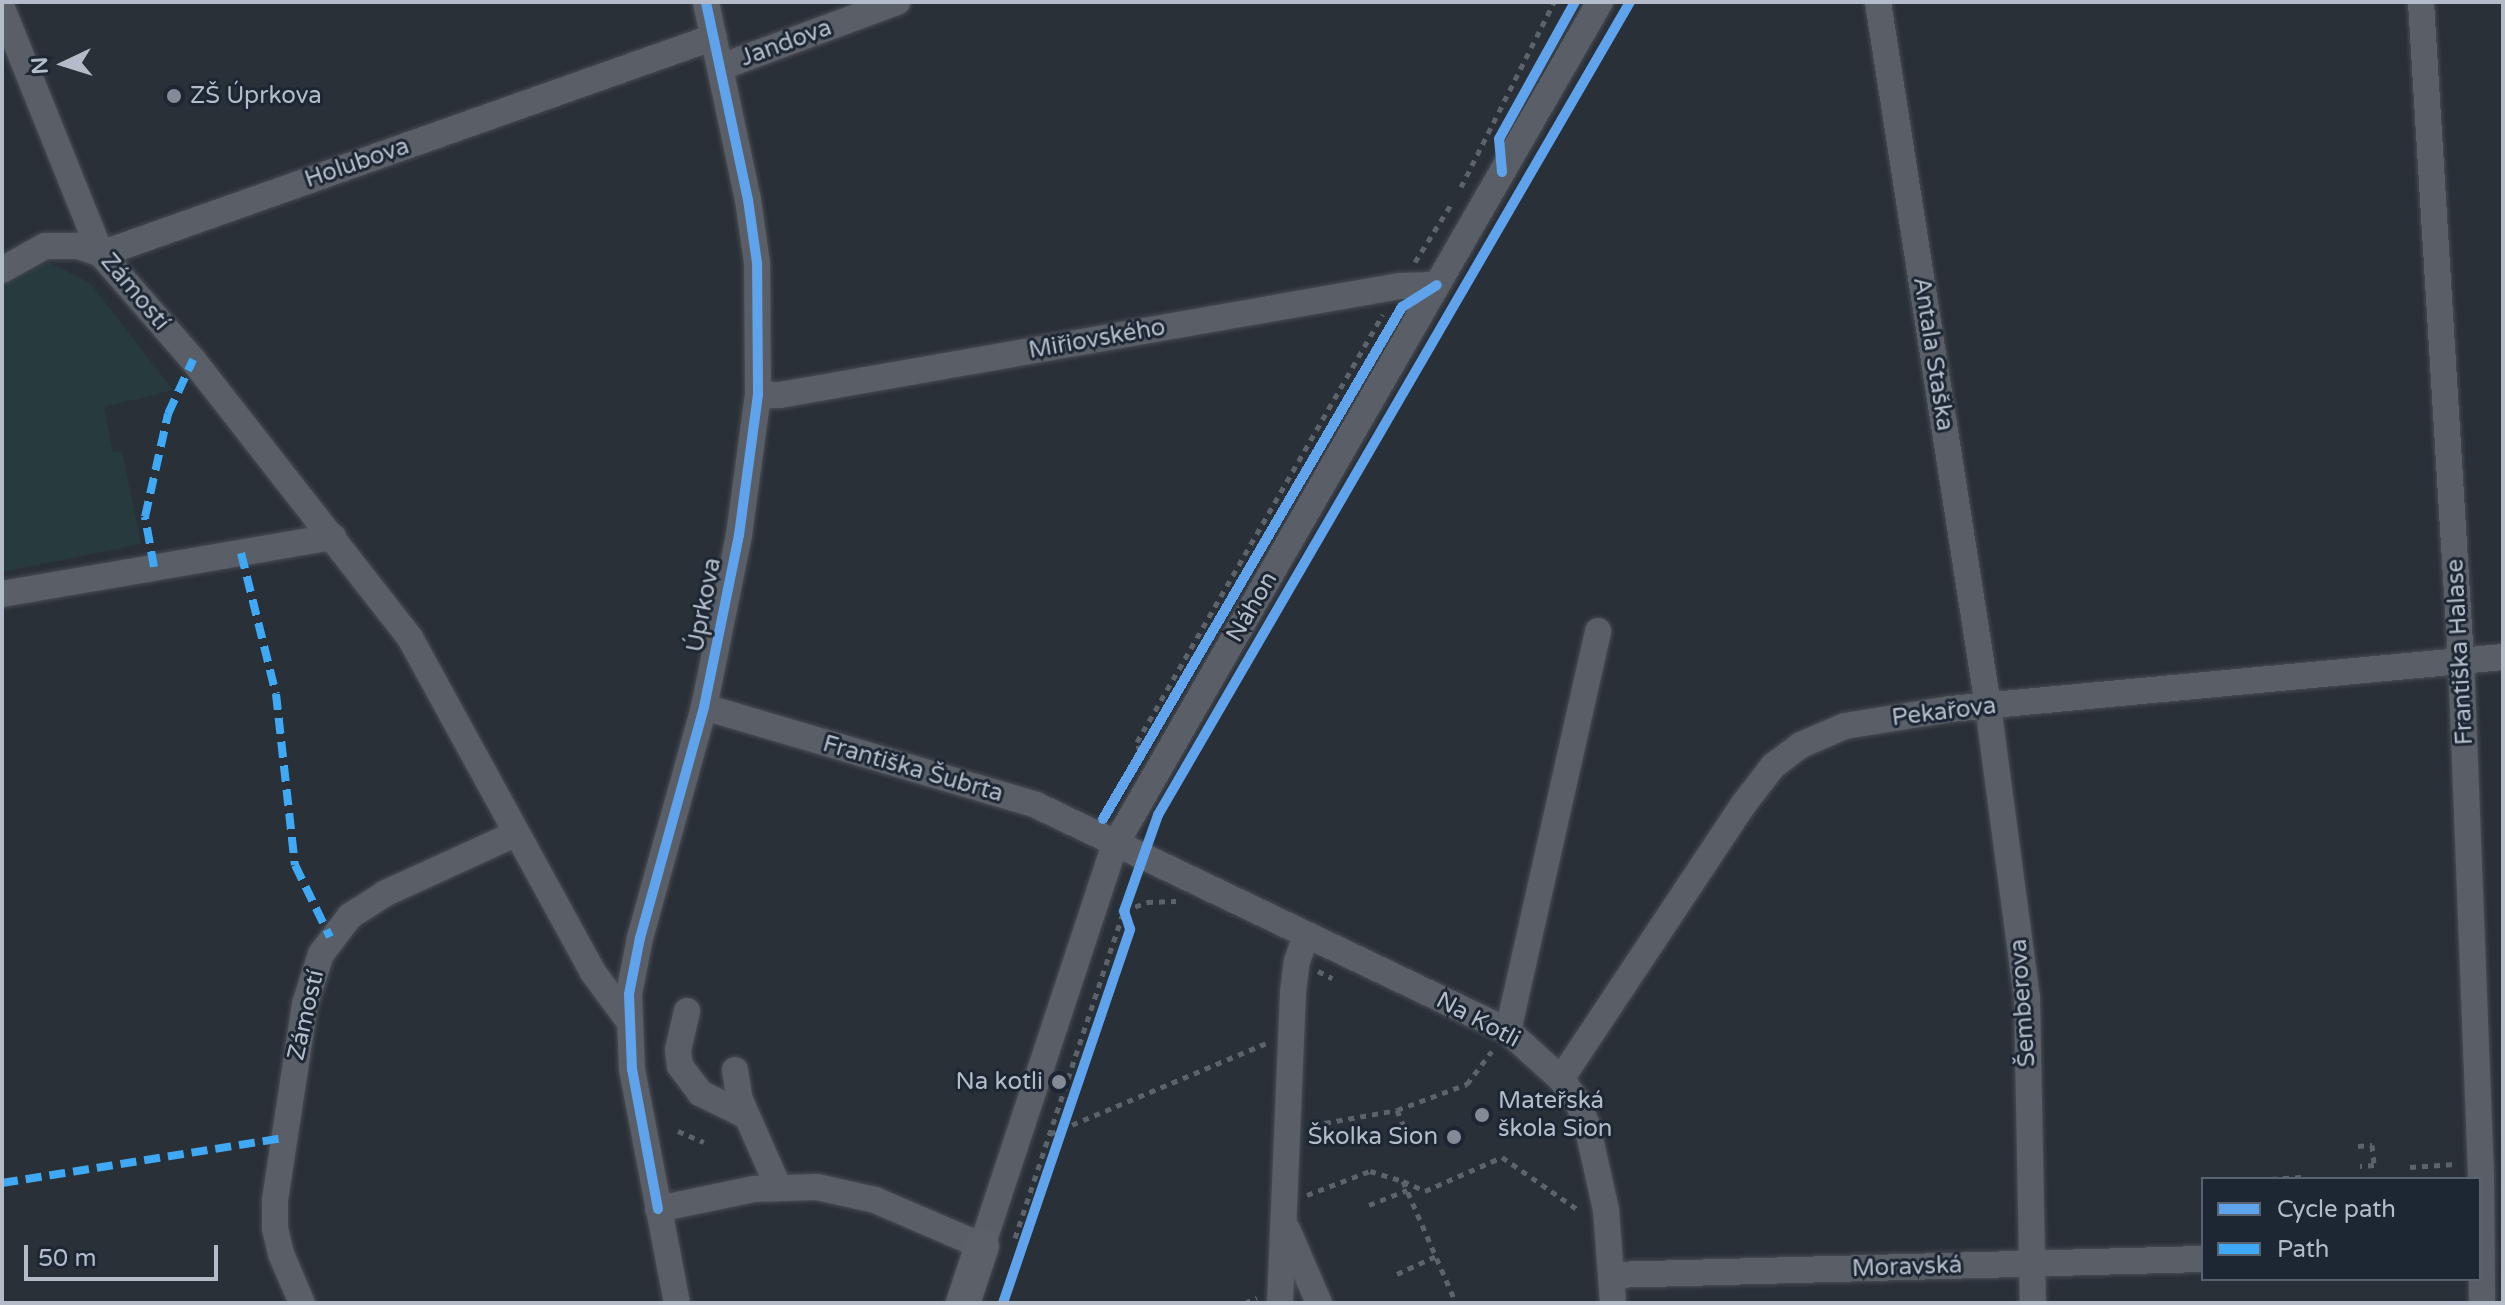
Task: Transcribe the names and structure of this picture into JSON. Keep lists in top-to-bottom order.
{
  "streets": {
    "street": [
      "Jandova",
      "Holubova",
      "Zámostí",
      "Miřiovského",
      "Antala Staška",
      "Úprkova",
      "Náhon",
      "Františka Halase",
      "Pekařova",
      "Františka Šubrta",
      "Šemberova",
      "Na Kotli",
      "Moravská"
    ]
  },
  "crossings": [
    ["Jandova", "Úprkova"],
    ["Holubova", "Zámostí"],
    ["Holubova", "Úprkova"],
    ["Zámostí", "Úprkova"],
    ["Miřiovského", "Úprkova"],
    ["Miřiovského", "Náhon"],
    ["Antala Staška", "Pekařova"],
    ["Antala Staška", "Šemberova"],
    ["Úprkova", "Františka Šubrta"],
    ["Náhon", "Františka Šubrta"],
    ["Náhon", "Na Kotli"],
    ["Františka Halase", "Pekařova"],
    ["Pekařova", "Šemberova"],
    ["Pekařova", "Na Kotli"],
    ["Františka Šubrta", "Na Kotli"],
    ["Šemberova", "Moravská"],
    ["Na Kotli", "Moravská"]
  ],
  "places": [
    "ZŠ Úprkova",
    "Na kotli",
    "Mateřská škola Sion",
    "Školka Sion"
  ],
  "legend": ["Cycle path", "Path"],
  "scale_bar": "50 m",
  "north": "left"
}
